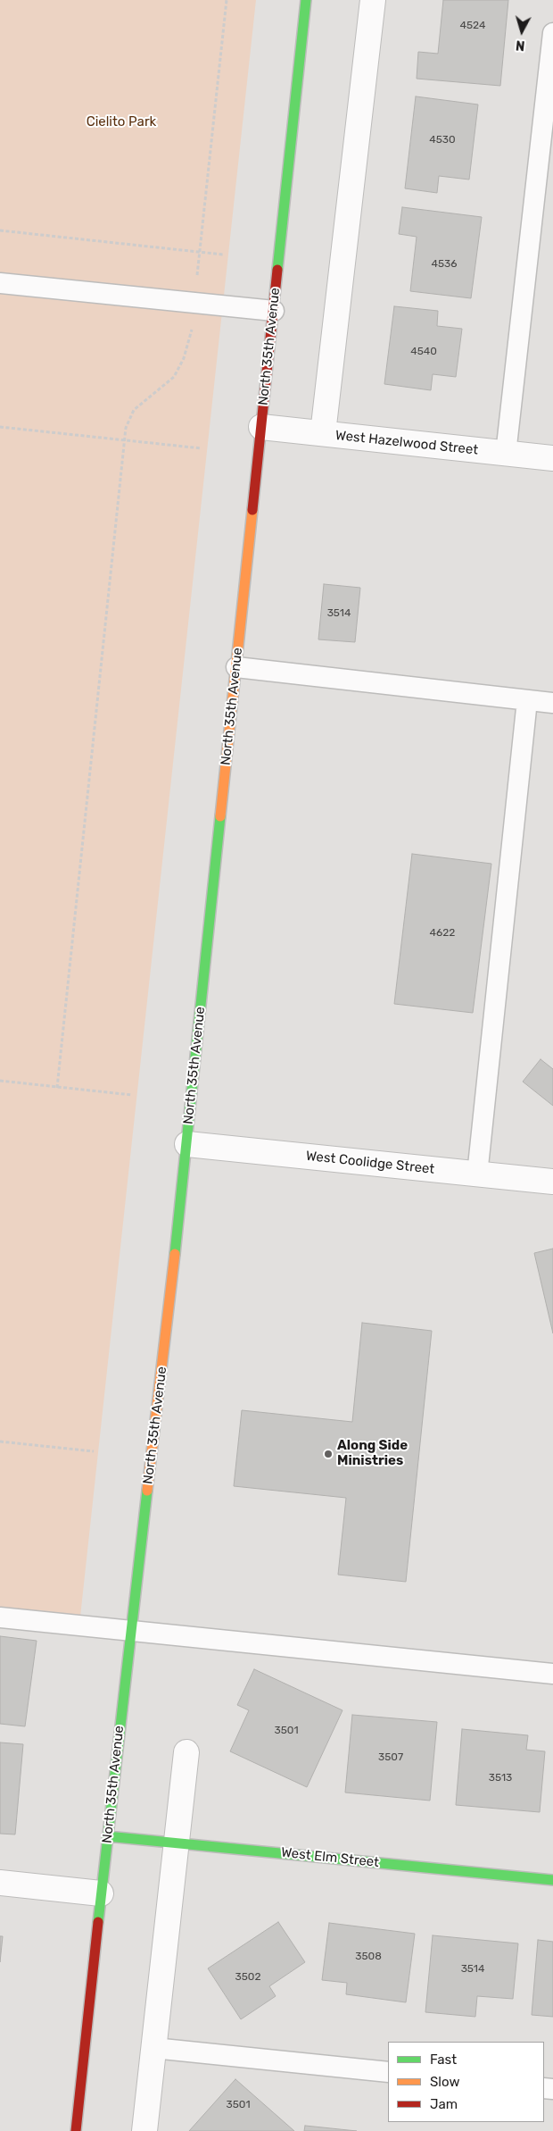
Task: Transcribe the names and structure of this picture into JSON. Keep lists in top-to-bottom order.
{
  "streets": {
    "main road": ["North 35th Avenue", "West Elm Street"],
    "street": ["West Hazelwood Street", "West Coolidge Street"]
  },
  "crossings": [
    ["North 35th Avenue", "West Hazelwood Street"],
    ["North 35th Avenue", "West Coolidge Street"],
    ["North 35th Avenue", "West Elm Street"]
  ],
  "parks": ["Cielito Park"],
  "places": ["Along Side Ministries"],
  "house_numbers": [
    "4524",
    "4530",
    "4536",
    "4540",
    "3514",
    "4622",
    "3501",
    "3507",
    "3513",
    "3508",
    "3514",
    "3502",
    "3501"
  ],
  "legend": ["Fast", "Slow", "Jam"],
  "north": "bottom"
}
